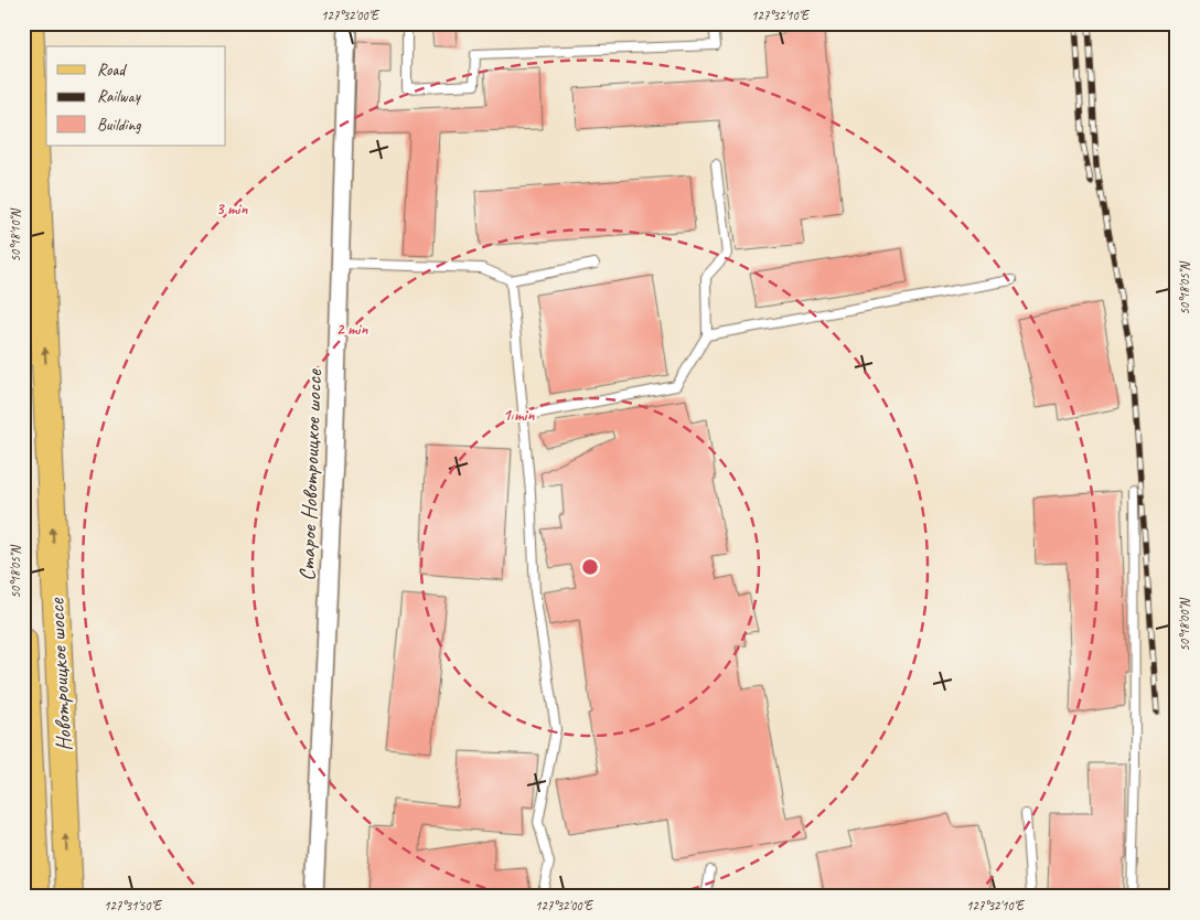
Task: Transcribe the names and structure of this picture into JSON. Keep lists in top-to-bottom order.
{
  "streets": {
    "main road": ["Новотроицкое шоссе"],
    "street": ["Старое Новотроицкое шоссе"]
  },
  "one_way": ["Новотроицкое шоссе"],
  "legend": ["Road", "Railway", "Building"],
  "coordinates": [
    "127°32'00\"E",
    "127°32'10\"E",
    "50°18'10\"N",
    "50°18'05\"N",
    "50°18'00\"N",
    "127°31'50\"E"
  ],
  "rings": ["3 min", "2 min", "1 min"]
}
